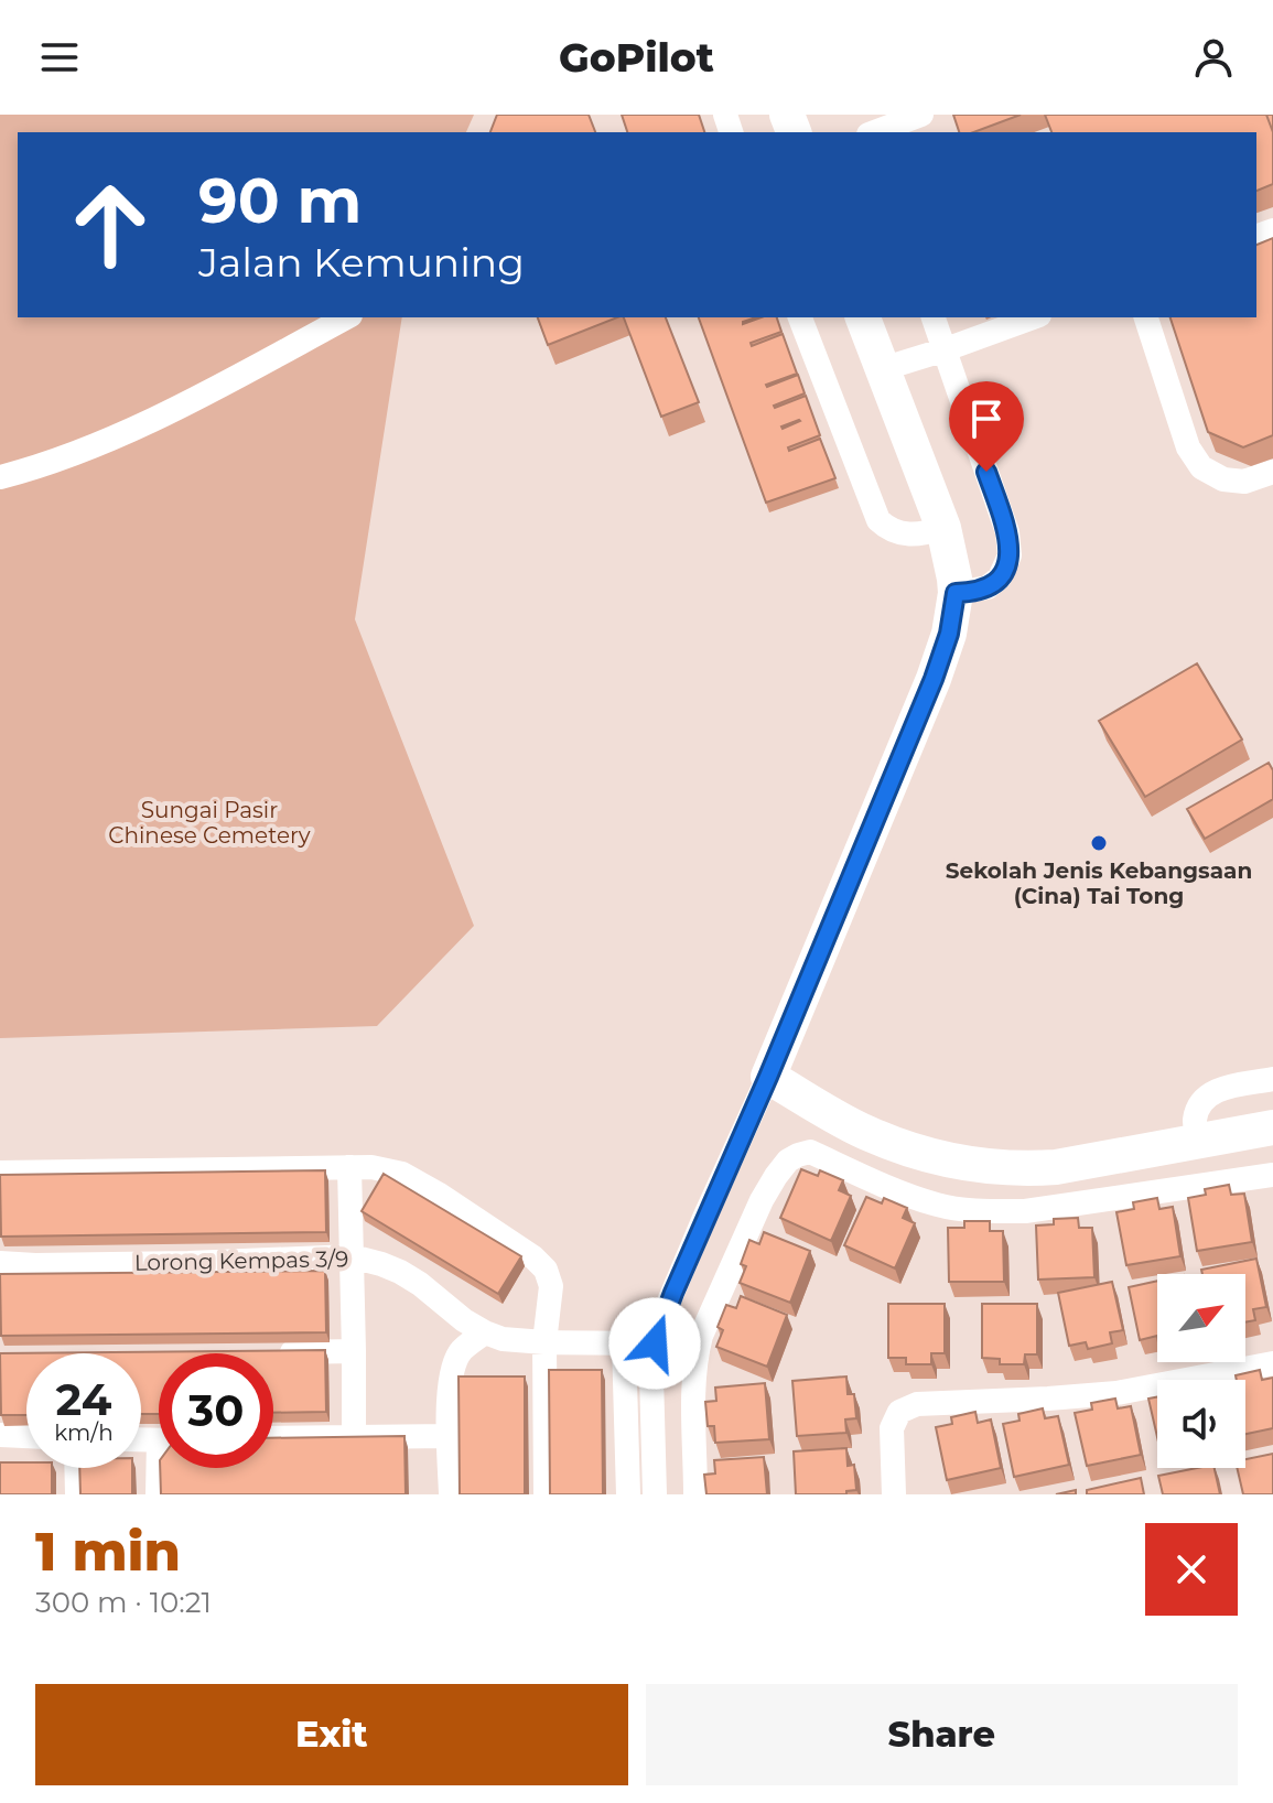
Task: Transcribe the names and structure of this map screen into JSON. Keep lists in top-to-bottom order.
{
  "streets": {
    "street": ["Lorong Kempas 3/9"]
  },
  "parks": ["Sungai Pasir Chinese Cemetery"],
  "places": ["Sekolah Jenis Kebangsaan (Cina) Tai Tong"],
  "north": "top right",
  "page": {
    "header": "GoPilot",
    "turn": ["90 m", "Jalan Kemuning"],
    "speed": "24 km/h",
    "limit": "30",
    "heading": ["1 min", "300 m · 10:21"],
    "buttons": ["Exit", "Share"]
  }
}
